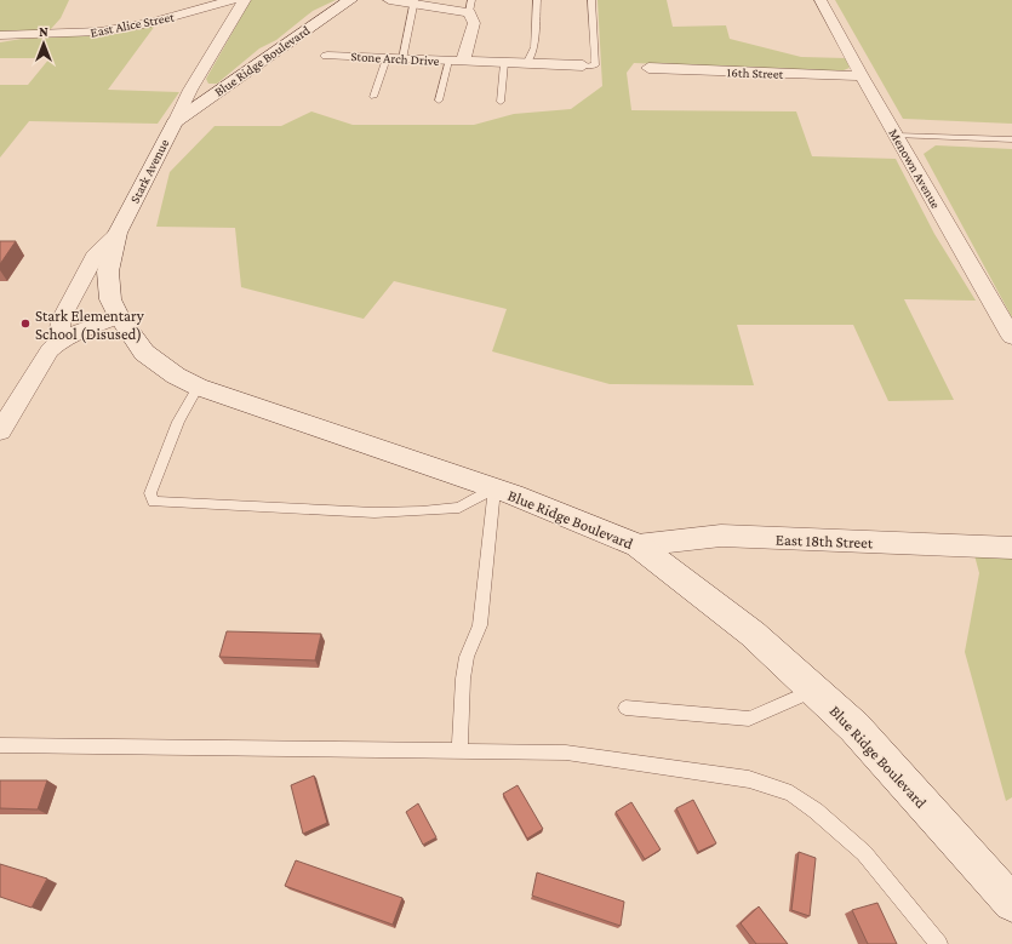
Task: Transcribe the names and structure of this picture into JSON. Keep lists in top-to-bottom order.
{
  "streets": {
    "main road": ["Blue Ridge Boulevard", "Stark Avenue"],
    "street": [
      "East Alice Street",
      "Stone Arch Drive",
      "16th Street",
      "Menown Avenue",
      "East 18th Street"
    ]
  },
  "crossings": [
    ["Blue Ridge Boulevard", "Stark Avenue"],
    ["Blue Ridge Boulevard", "East 18th Street"],
    ["16th Street", "Menown Avenue"]
  ],
  "places": ["Stark Elementary School (Disused)"],
  "north": "top"
}
